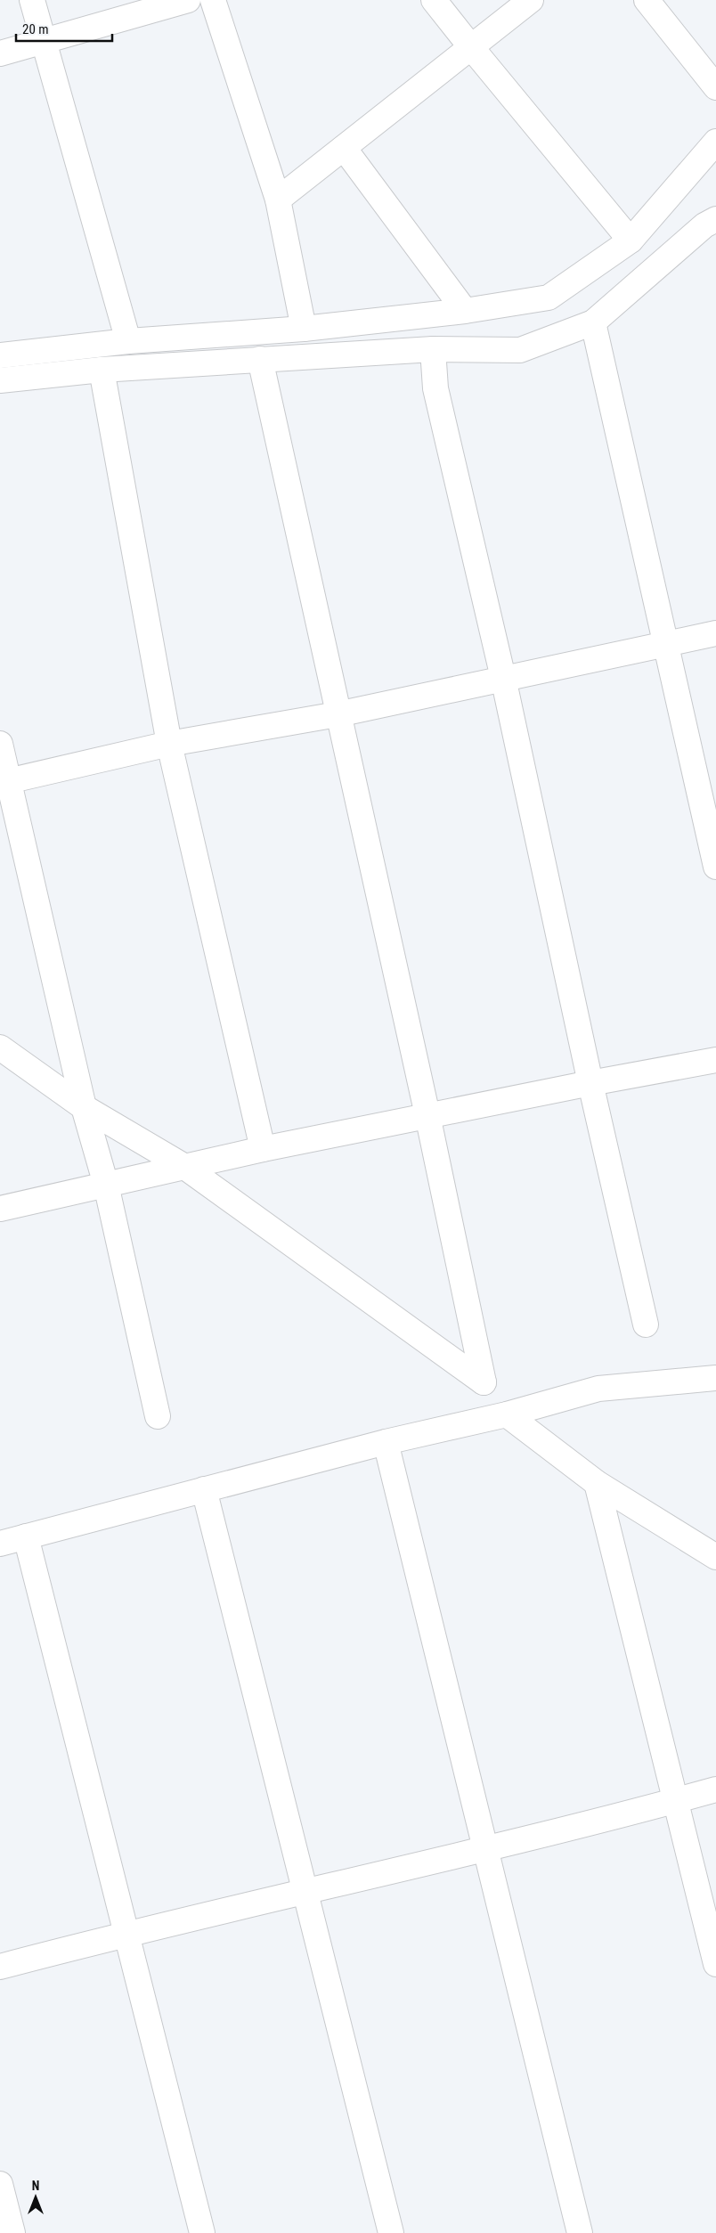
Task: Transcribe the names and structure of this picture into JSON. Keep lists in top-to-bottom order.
{
  "scale_bar": "20 m",
  "north": "top"
}
